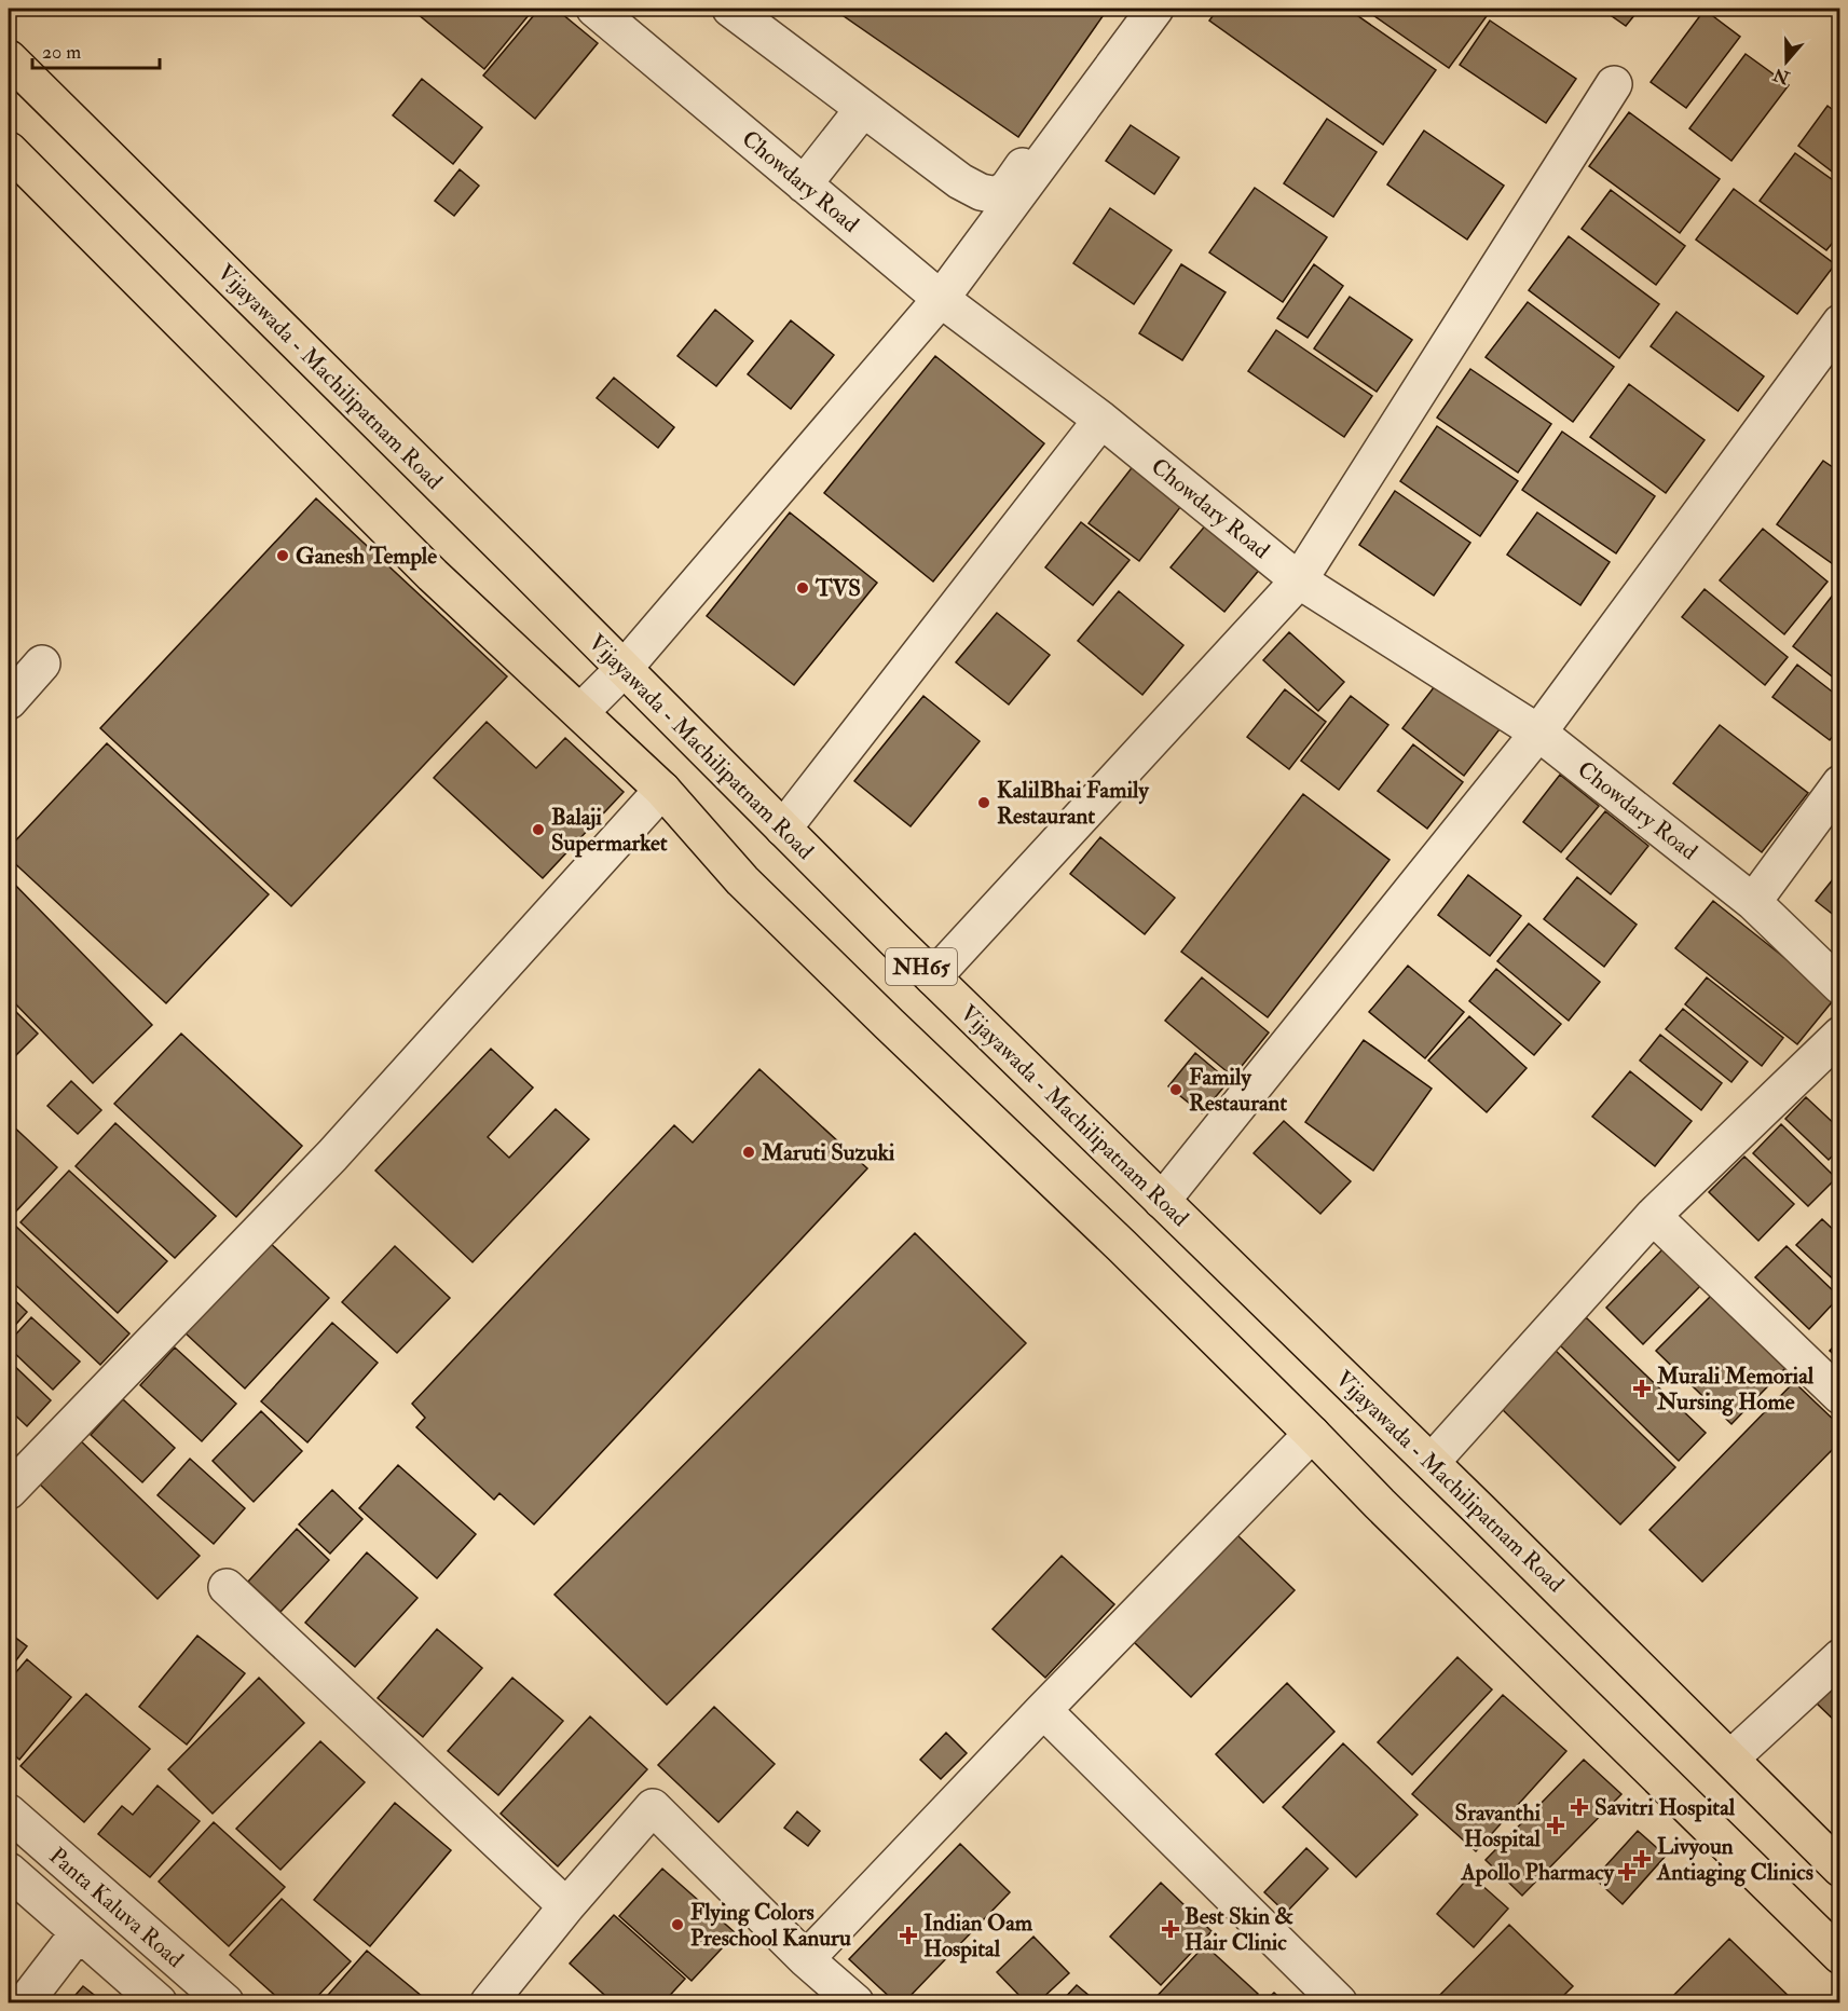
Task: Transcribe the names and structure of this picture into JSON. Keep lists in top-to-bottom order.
{
  "streets": {
    "highway": ["Vijayawada - Machilipatnam Road", "NH65"],
    "street": ["Chowdary Road", "Panta Kaluva Road"]
  },
  "places": {
    "other": [
      "Ganesh Temple",
      "TVS",
      "KalilBhai Family Restaurant",
      "Balaji Supermarket",
      "Family Restaurant",
      "Maruti Suzuki",
      "Flying Colors Preschool Kanuru"
    ],
    "health": [
      "Murali Memorial Nursing Home",
      "Savitri Hospital",
      "Sravanthi Hospital",
      "Livyoun Antiaging Clinics",
      "Apollo Pharmacy",
      "Best Skin & Hair Clinic",
      "Indian Oam Hospital"
    ]
  },
  "scale_bar": "20 m",
  "north": "bottom"
}
